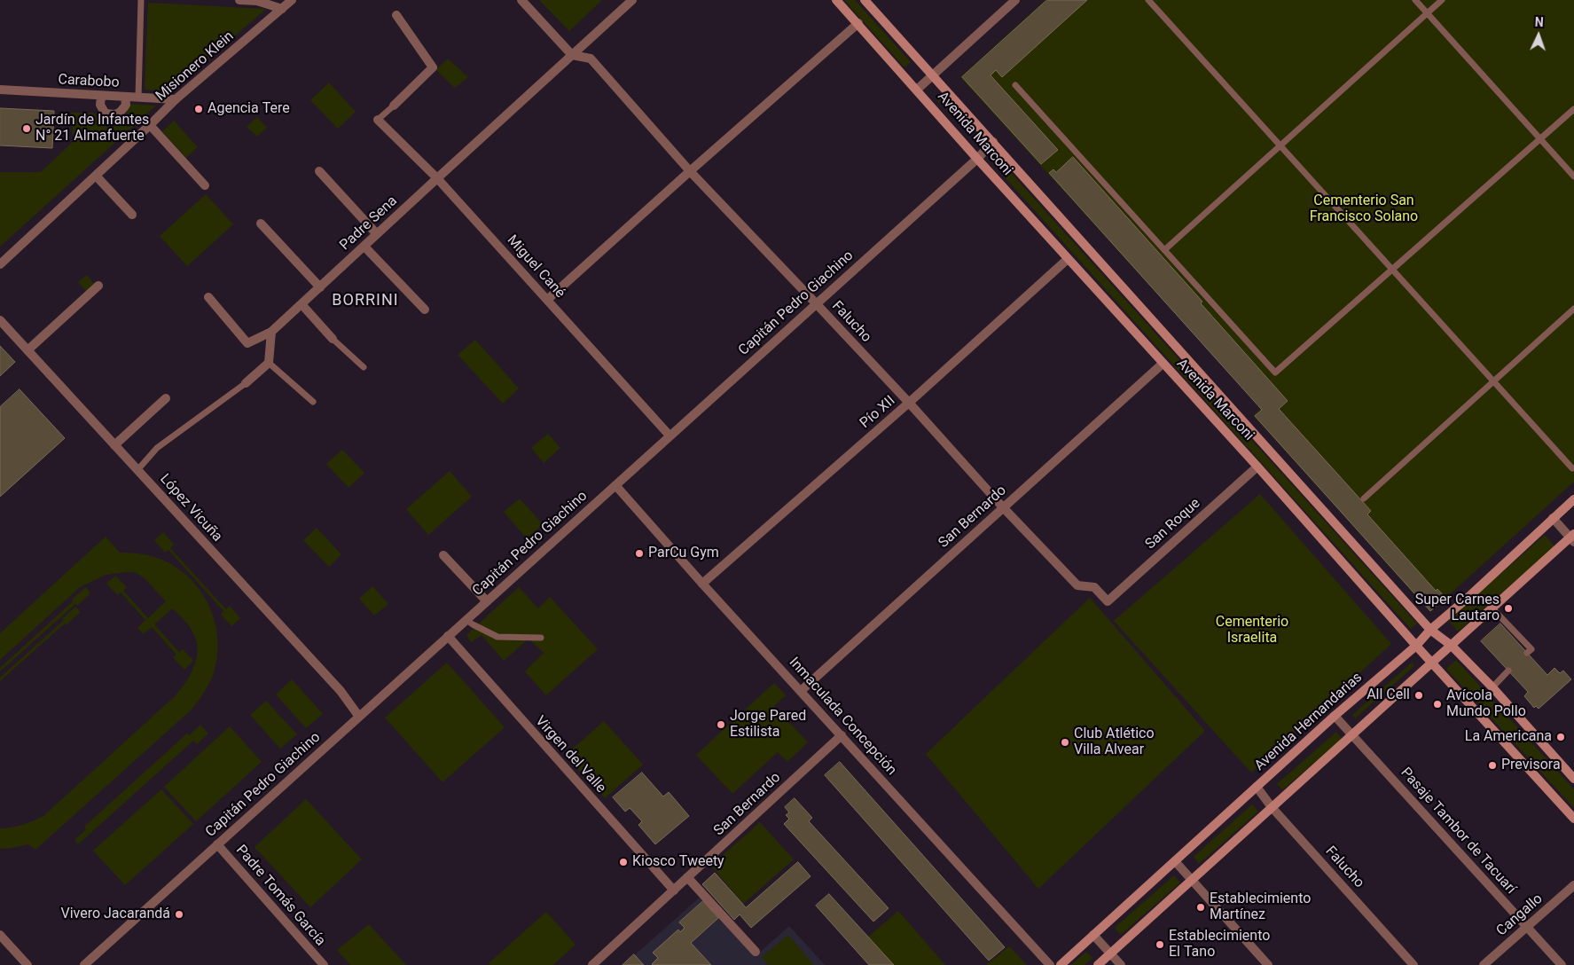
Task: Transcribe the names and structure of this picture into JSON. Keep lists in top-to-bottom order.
{
  "streets": {
    "main road": ["Avenida Marconi", "Avenida Hernandarias"],
    "street": [
      "Misionero Klein",
      "Carabobo",
      "Padre Sena",
      "Miguel Cané",
      "Capitán Pedro Giachino",
      "Falucho",
      "Pío XII",
      "López Vicuña",
      "San Bernardo",
      "San Roque",
      "Inmaculada Concepción",
      "Virgen del Valle",
      "Pasaje Tambor de Tacuarí",
      "Padre Tomás García",
      "Cangallo"
    ]
  },
  "crossings": [
    ["Misionero Klein", "Carabobo"],
    ["Avenida Marconi", "Capitán Pedro Giachino"],
    ["Avenida Marconi", "Pío XII"],
    ["Avenida Marconi", "San Bernardo"],
    ["Avenida Marconi", "San Roque"],
    ["Avenida Marconi", "Avenida Hernandarias"],
    ["Padre Sena", "Miguel Cané"],
    ["Padre Sena", "Falucho"],
    ["Miguel Cané", "Capitán Pedro Giachino"],
    ["Capitán Pedro Giachino", "Falucho"],
    ["Capitán Pedro Giachino", "López Vicuña"],
    ["Capitán Pedro Giachino", "Inmaculada Concepción"],
    ["Capitán Pedro Giachino", "Virgen del Valle"],
    ["Capitán Pedro Giachino", "Padre Tomás García"],
    ["Falucho", "Pío XII"],
    ["Falucho", "San Bernardo"],
    ["Falucho", "San Roque"],
    ["Falucho", "Avenida Hernandarias"],
    ["Pío XII", "Inmaculada Concepción"],
    ["San Bernardo", "Inmaculada Concepción"],
    ["San Bernardo", "Virgen del Valle"],
    ["Avenida Hernandarias", "Pasaje Tambor de Tacuarí"],
    ["Pasaje Tambor de Tacuarí", "Cangallo"]
  ],
  "districts": ["BORRINI"],
  "parks": ["Cementerio San Francisco Solano", "Cementerio Israelita"],
  "places": [
    "Agencia Tere",
    "Jardín de Infantes N° 21 Almafuerte",
    "ParCu Gym",
    "Super Carnes Lautaro",
    "All Cell",
    "Avícola Mundo Pollo",
    "Jorge Pared Estilista",
    "La Americana",
    "Club Atlético Villa Alvear",
    "Previsora",
    "Kiosco Tweety",
    "Establecimiento Martínez",
    "Vivero Jacarandá",
    "Establecimiento El Tano"
  ],
  "north": "top"
}
